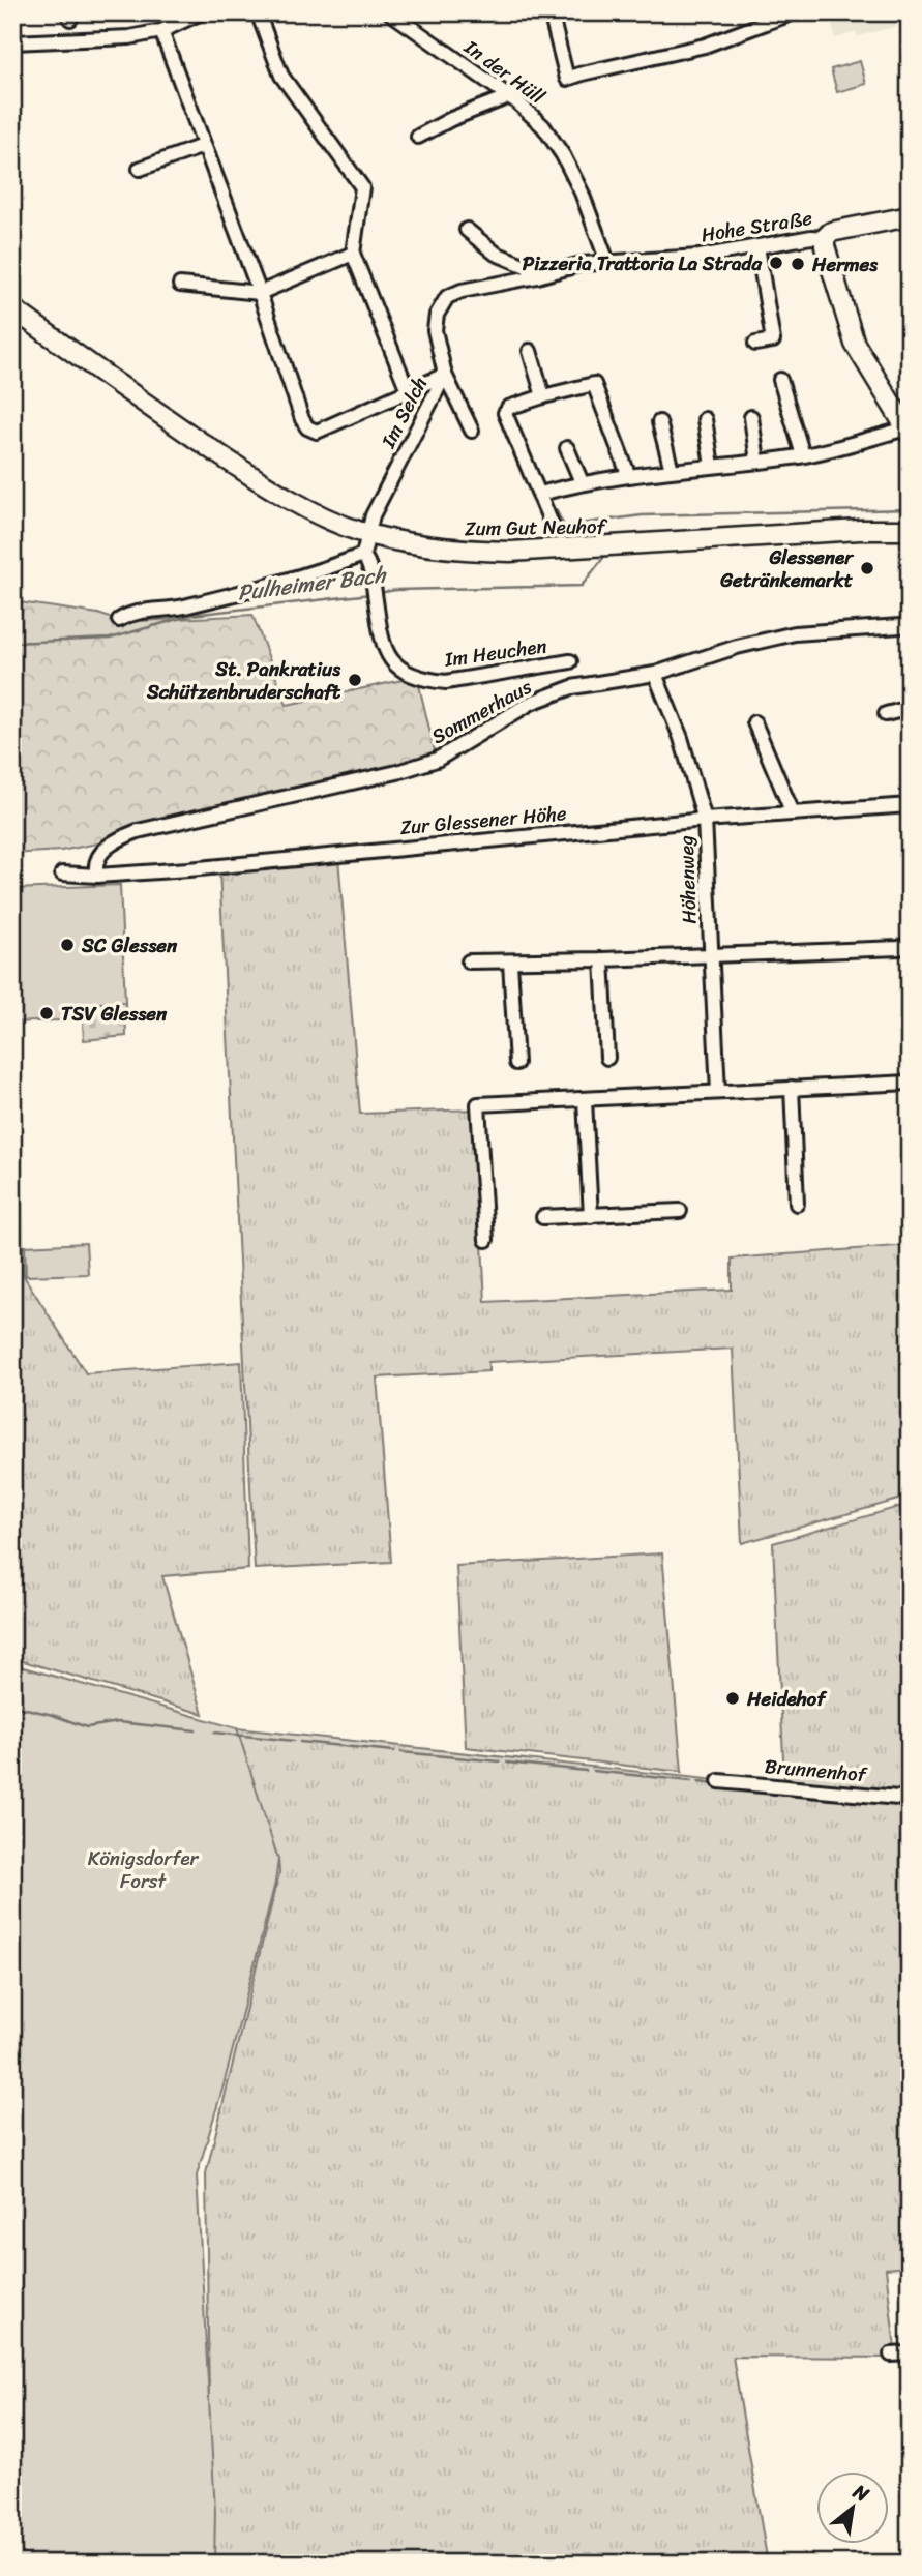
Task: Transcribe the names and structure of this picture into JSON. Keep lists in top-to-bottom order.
{
  "streets": {
    "main road": ["Hohe Straße", "Zum Gut Neuhof"],
    "street": [
      "In der Hüll",
      "Im Selch",
      "Im Heuchen",
      "Sommerhaus",
      "Zur Glessener Höhe",
      "Höhenweg",
      "Brunnenhof"
    ]
  },
  "crossings": [
    ["In der Hüll", "Hohe Straße"],
    ["In der Hüll", "Im Selch"],
    ["Hohe Straße", "Im Selch"],
    ["Im Selch", "Zum Gut Neuhof"],
    ["Sommerhaus", "Zur Glessener Höhe"],
    ["Sommerhaus", "Höhenweg"],
    ["Zur Glessener Höhe", "Höhenweg"]
  ],
  "water": ["Pulheimer Bach"],
  "parks": ["Königsdorfer Forst"],
  "places": [
    "Pizzeria Trattoria La Strada",
    "Hermes",
    "Glessener Getränkemarkt",
    "St. Pankratius Schützenbruderschaft",
    "SC Glessen",
    "TSV Glessen",
    "Heidehof"
  ],
  "north": "top right"
}
